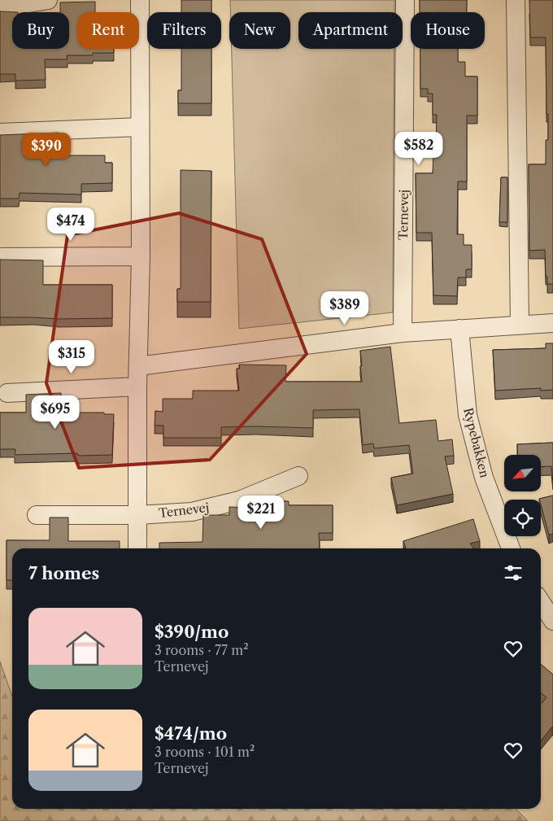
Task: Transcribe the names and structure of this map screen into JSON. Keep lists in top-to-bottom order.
{
  "streets": {
    "street": ["Ternevej", "Rypebakken"]
  },
  "north": "bottom left",
  "page": {
    "chip": [
      "Buy",
      "Rent",
      "Filters",
      "New",
      "Apartment",
      "House"
    ],
    "price": [
      "$582",
      "$390",
      "$474",
      "$389",
      "$315",
      "$695",
      "$221"
    ],
    "heading": "7 homes",
    "list": [
      {
        "name": "$390/mo",
        "note": "3 rooms · 77 m² · Ternevej"
      },
      {
        "name": "$474/mo",
        "note": "3 rooms · 101 m² · Ternevej"
      }
    ]
  }
}
